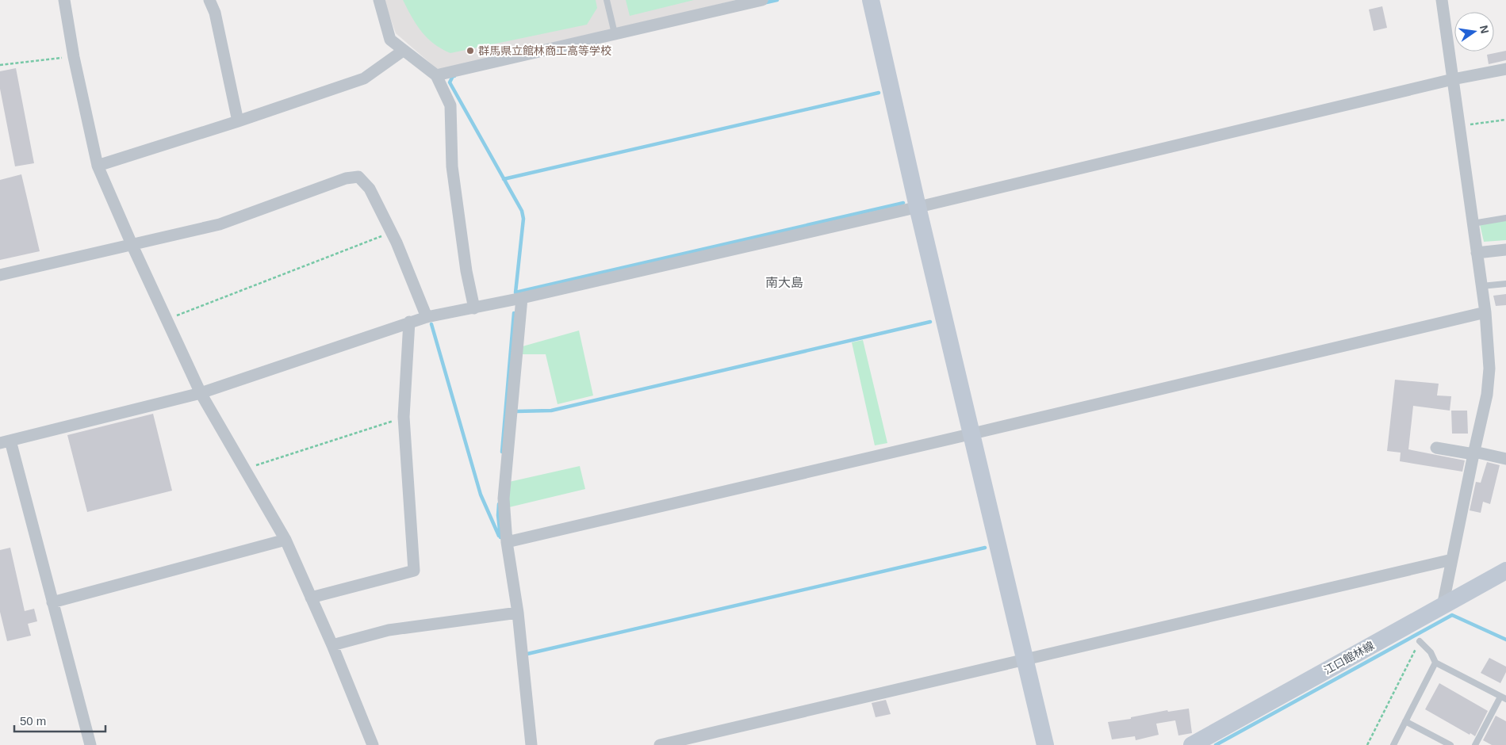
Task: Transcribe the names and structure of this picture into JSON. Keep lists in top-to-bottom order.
{
  "streets": {
    "street": ["江口館林線"]
  },
  "districts": ["南大島"],
  "places": ["群馬県立館林商工高等学校"],
  "scale_bar": "50 m",
  "north": "right"
}
